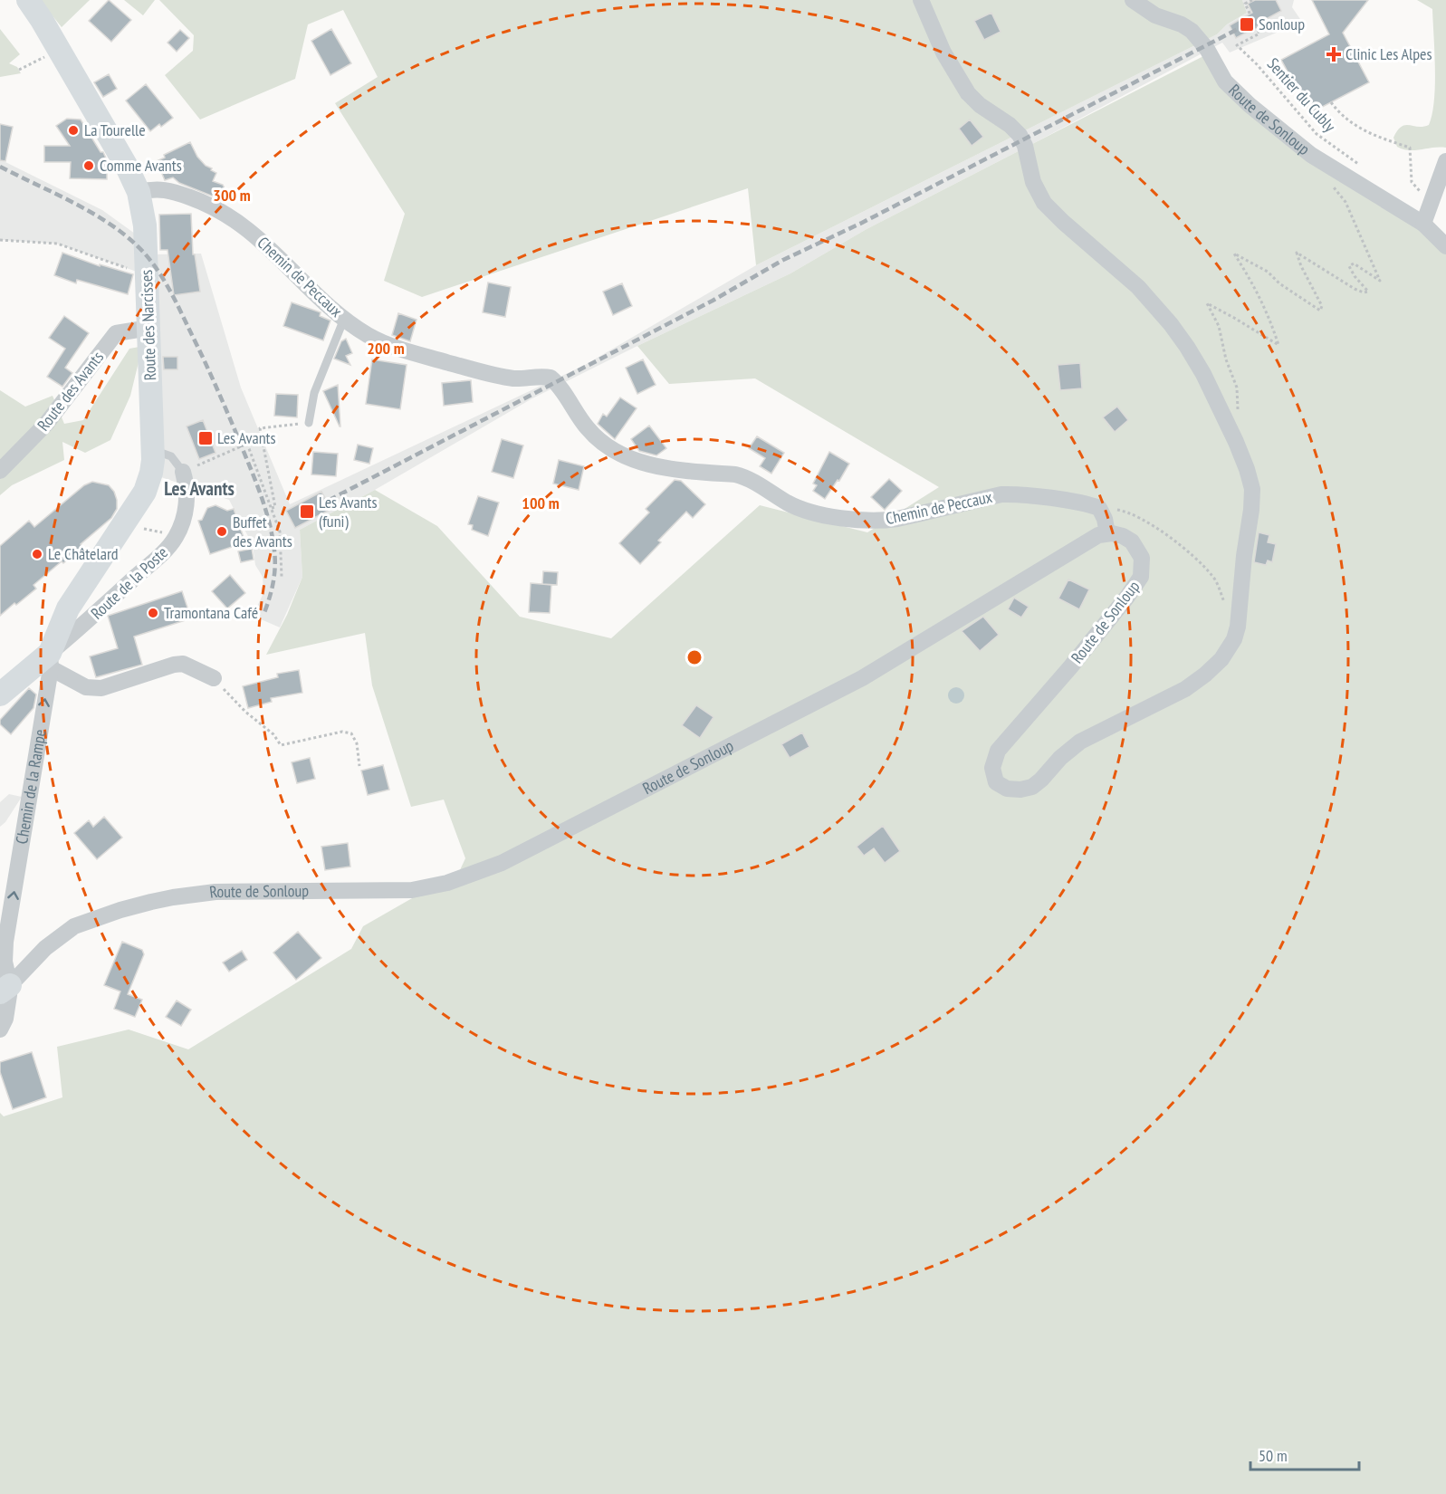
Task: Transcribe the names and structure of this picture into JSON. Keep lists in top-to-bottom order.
{
  "streets": {
    "street": [
      "Route de Sonloup",
      "Chemin de Peccaux",
      "Route des Narcisses",
      "Route des Avants",
      "Route de la Poste",
      "Chemin de la Rampe"
    ],
    "path": ["Sentier du Cubly"]
  },
  "crossings": [
    ["Route de Sonloup", "Chemin de la Rampe"],
    ["Chemin de Peccaux", "Route des Narcisses"],
    ["Route des Narcisses", "Route des Avants"],
    ["Route des Narcisses", "Route de la Poste"],
    ["Route des Narcisses", "Chemin de la Rampe"],
    ["Route de la Poste", "Chemin de la Rampe"]
  ],
  "one_way": ["Chemin de la Rampe"],
  "districts": ["Les Avants"],
  "places": {
    "transit": ["Sonloup", "Les Avants", "Les Avants (funi)"],
    "health": ["Clinic Les Alpes"],
    "other": [
      "La Tourelle",
      "Comme Avants",
      "Buffet des Avants",
      "Le Châtelard",
      "Tramontana Café"
    ]
  },
  "scale_bar": "50 m",
  "rings": ["300 m", "200 m", "100 m"]
}
